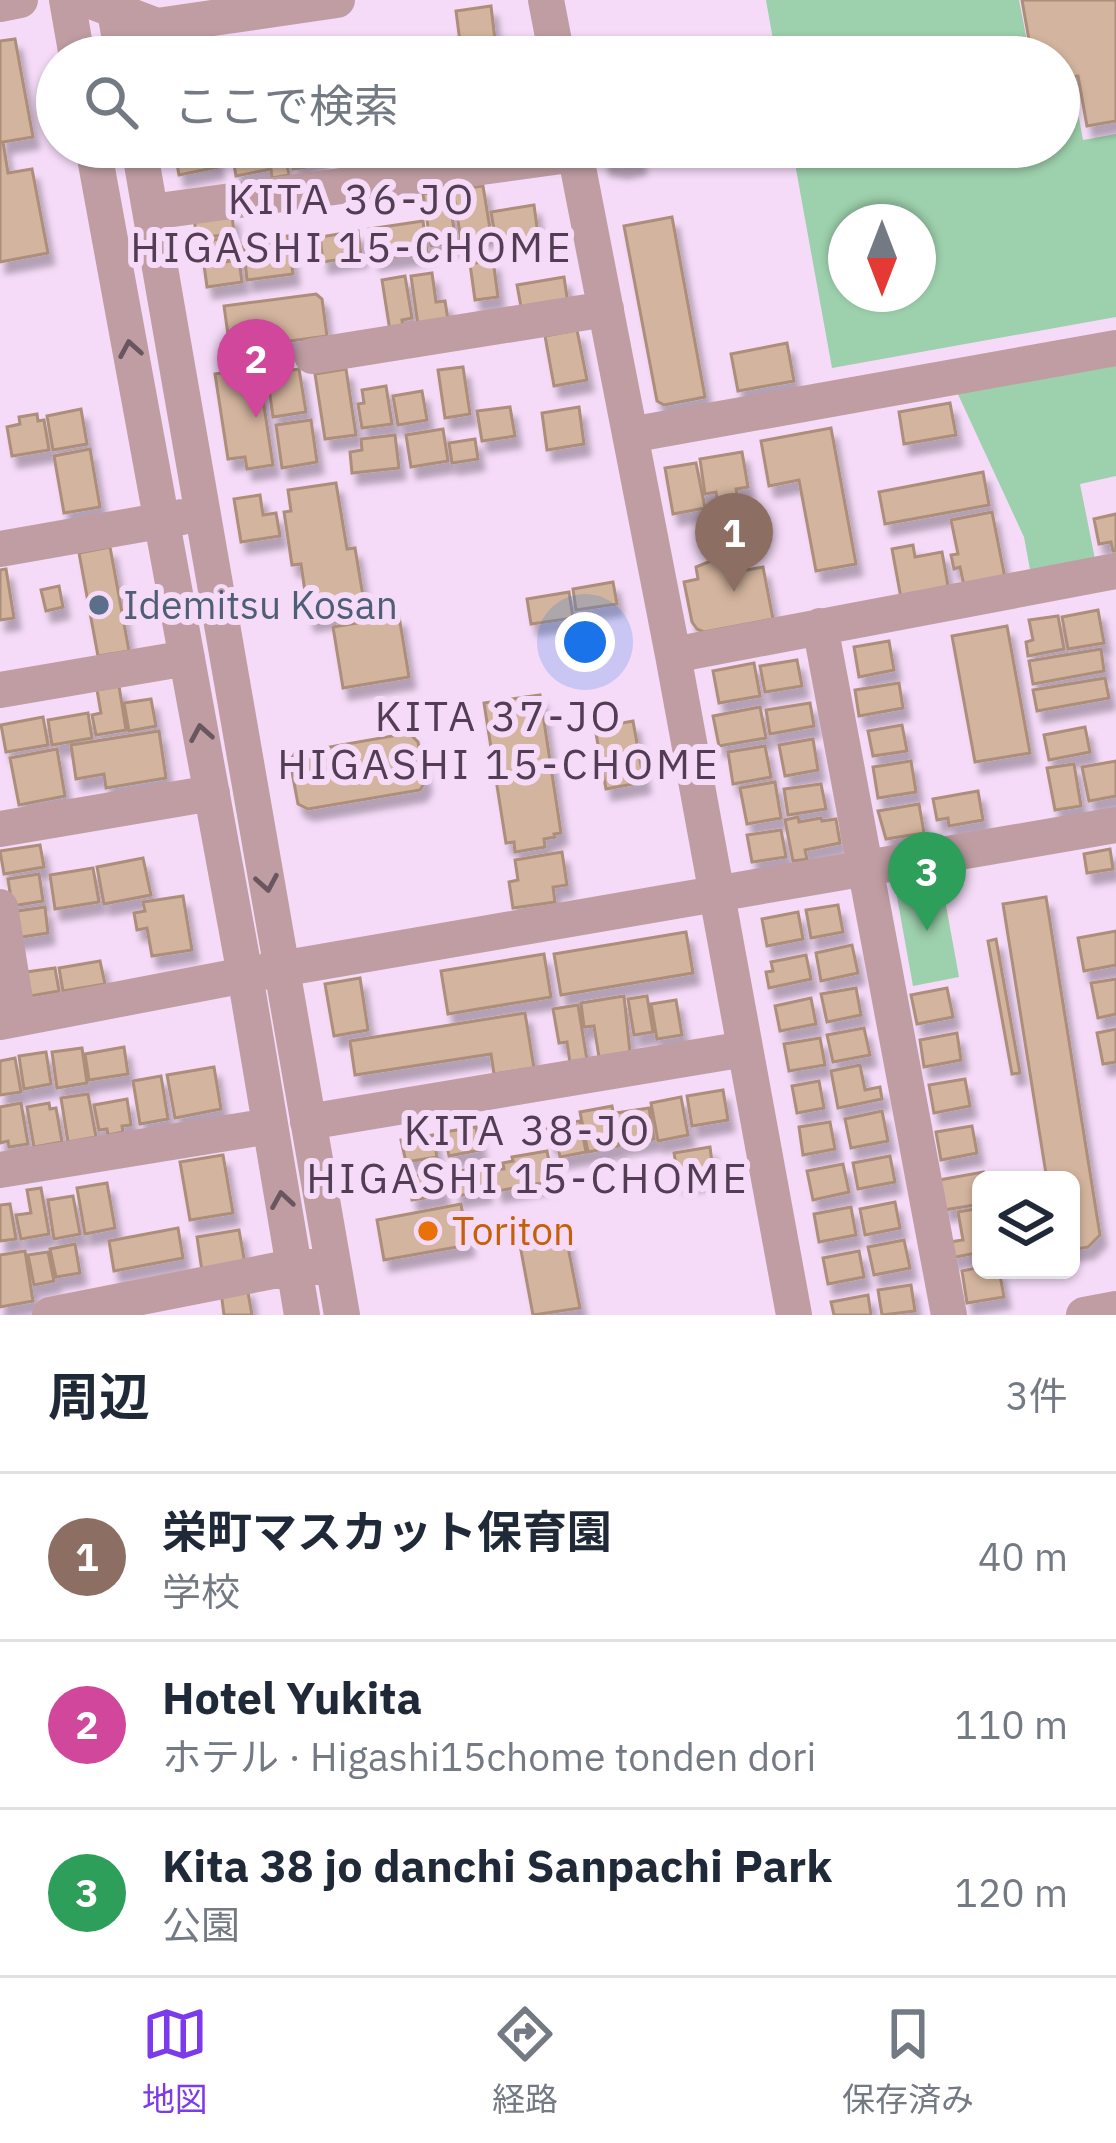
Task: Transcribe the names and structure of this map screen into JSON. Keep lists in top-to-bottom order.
{
  "districts": ["KITA 36-JO HIGASHI 15-CHOME", "KITA 37-JO HIGASHI 15-CHOME", "KITA 38-JO HIGASHI 15-CHOME"],
  "places": ["Idemitsu Kosan", "Toriton"],
  "north": "bottom",
  "page": {
    "search": "ここで検索",
    "pins": ["2", "1", "3"],
    "heading": ["周辺", "3件"],
    "list": [
      {
        "mark": "1",
        "name": "栄町マスカット保育園",
        "note": "学校",
        "value": "40 m"
      },
      {
        "mark": "2",
        "name": "Hotel Yukita",
        "note": "ホテル · Higashi15chome tonden dori",
        "value": "110 m"
      },
      {
        "mark": "3",
        "name": "Kita 38 jo danchi Sanpachi Park",
        "note": "公園",
        "value": "120 m"
      }
    ],
    "nav": ["地図", "経路", "保存済み"]
  }
}
